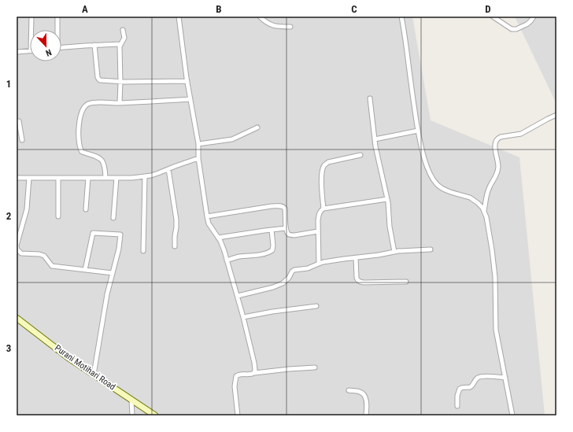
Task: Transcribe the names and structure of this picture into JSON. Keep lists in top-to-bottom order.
{
  "streets": {
    "main road": ["Purani Motihari Road"]
  },
  "north": "bottom",
  "grid": {
    "columns": [
      "A",
      "B",
      "C",
      "D"
    ],
    "rows": ["1", "2", "3"]
  }
}
